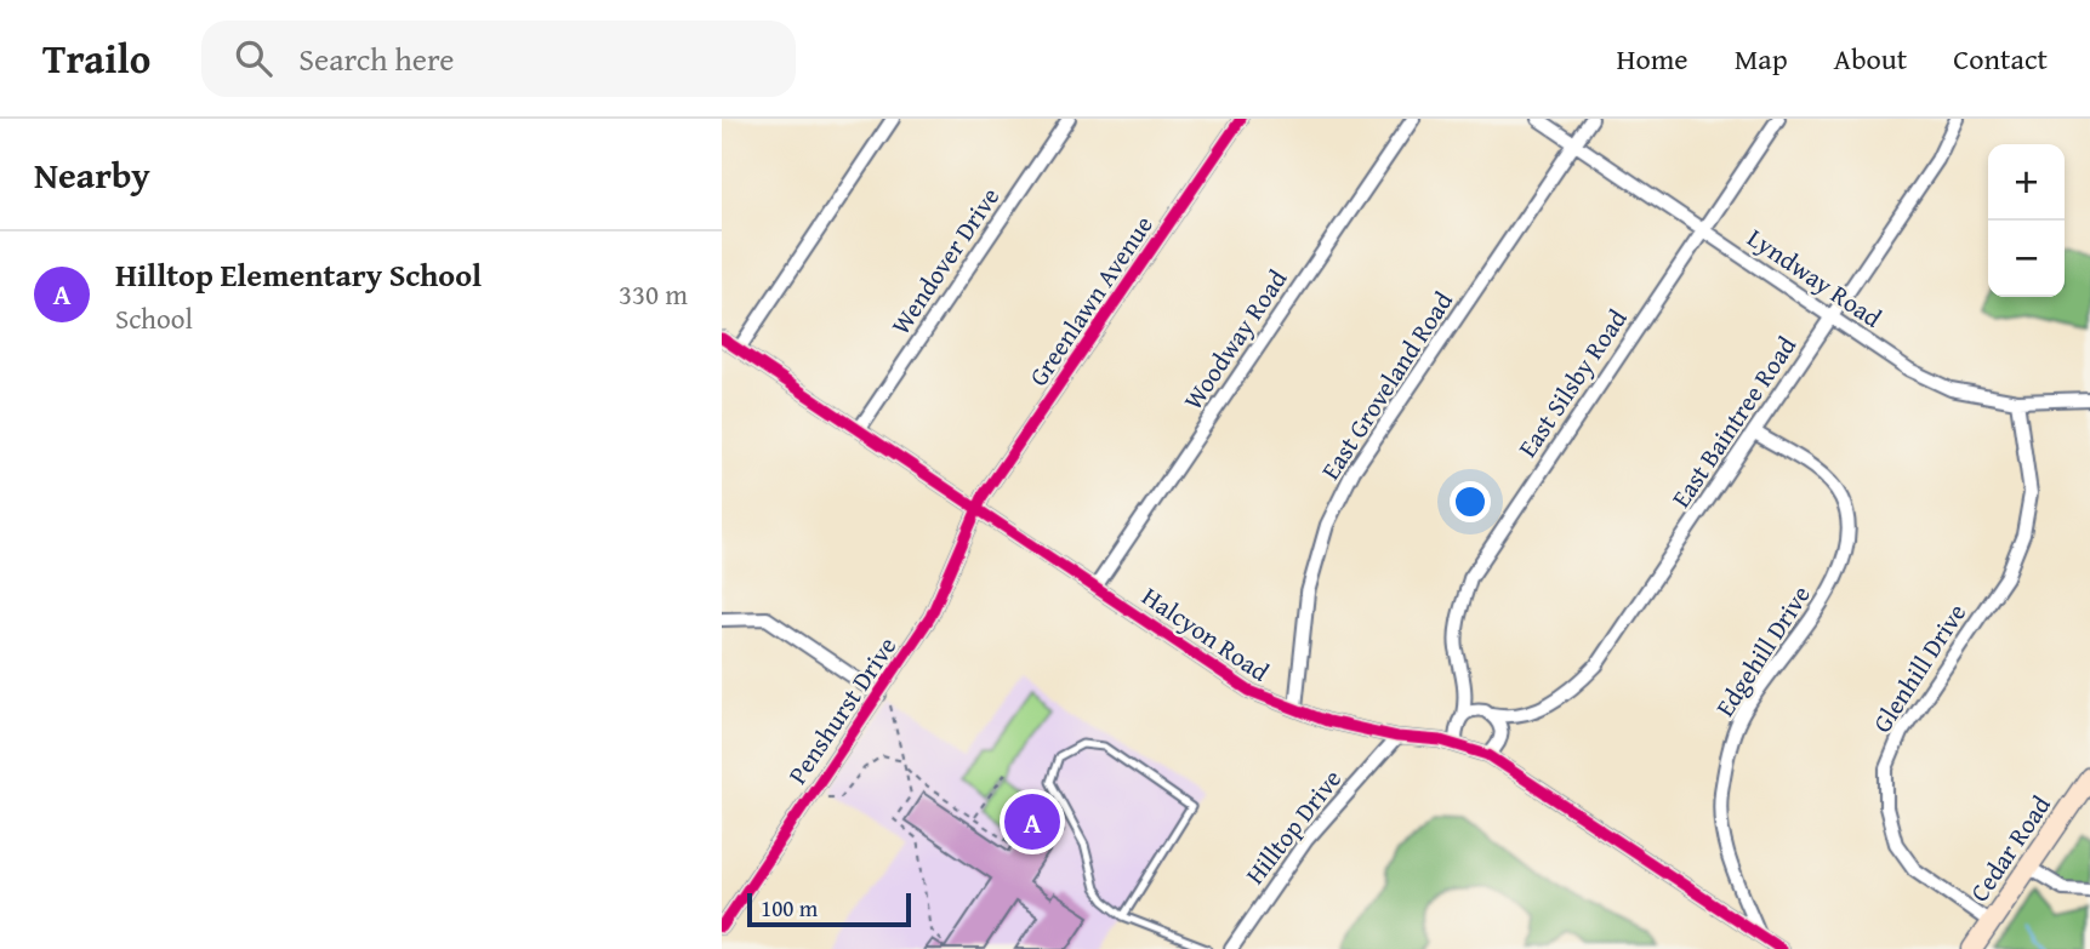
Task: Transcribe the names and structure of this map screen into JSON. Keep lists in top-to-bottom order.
{
  "streets": {
    "main road": ["Cedar Road"],
    "street": [
      "Wendover Drive",
      "Lyndway Road",
      "Greenlawn Avenue",
      "Woodway Road",
      "East Silsby Road",
      "East Groveland Road",
      "East Baintree Road",
      "Halcyon Road",
      "Edgehill Drive",
      "Glenhill Drive",
      "Penshurst Drive",
      "Hilltop Drive"
    ]
  },
  "crossings": [
    ["Wendover Drive", "Halcyon Road"],
    ["Lyndway Road", "East Silsby Road"],
    ["Lyndway Road", "East Groveland Road"],
    ["Lyndway Road", "East Baintree Road"],
    ["Lyndway Road", "Glenhill Drive"],
    ["Greenlawn Avenue", "Halcyon Road"],
    ["Greenlawn Avenue", "Penshurst Drive"],
    ["Woodway Road", "Halcyon Road"],
    ["East Silsby Road", "Halcyon Road"],
    ["East Groveland Road", "Halcyon Road"],
    ["East Baintree Road", "Edgehill Drive"],
    ["Halcyon Road", "Edgehill Drive"],
    ["Halcyon Road", "Penshurst Drive"],
    ["Halcyon Road", "Hilltop Drive"],
    ["Glenhill Drive", "Cedar Road"]
  ],
  "scale_bar": "100 m",
  "page": {
    "header": "Trailo",
    "search": "Search here",
    "nav": [
      "Home",
      "Map",
      "About",
      "Contact"
    ],
    "heading": "Nearby",
    "map_buttons": ["+", "−"],
    "list": [
      {
        "mark": "A",
        "name": "Hilltop Elementary School",
        "note": "School",
        "value": "330 m"
      }
    ],
    "pins": "A",
    "scale": "100 m"
  }
}
